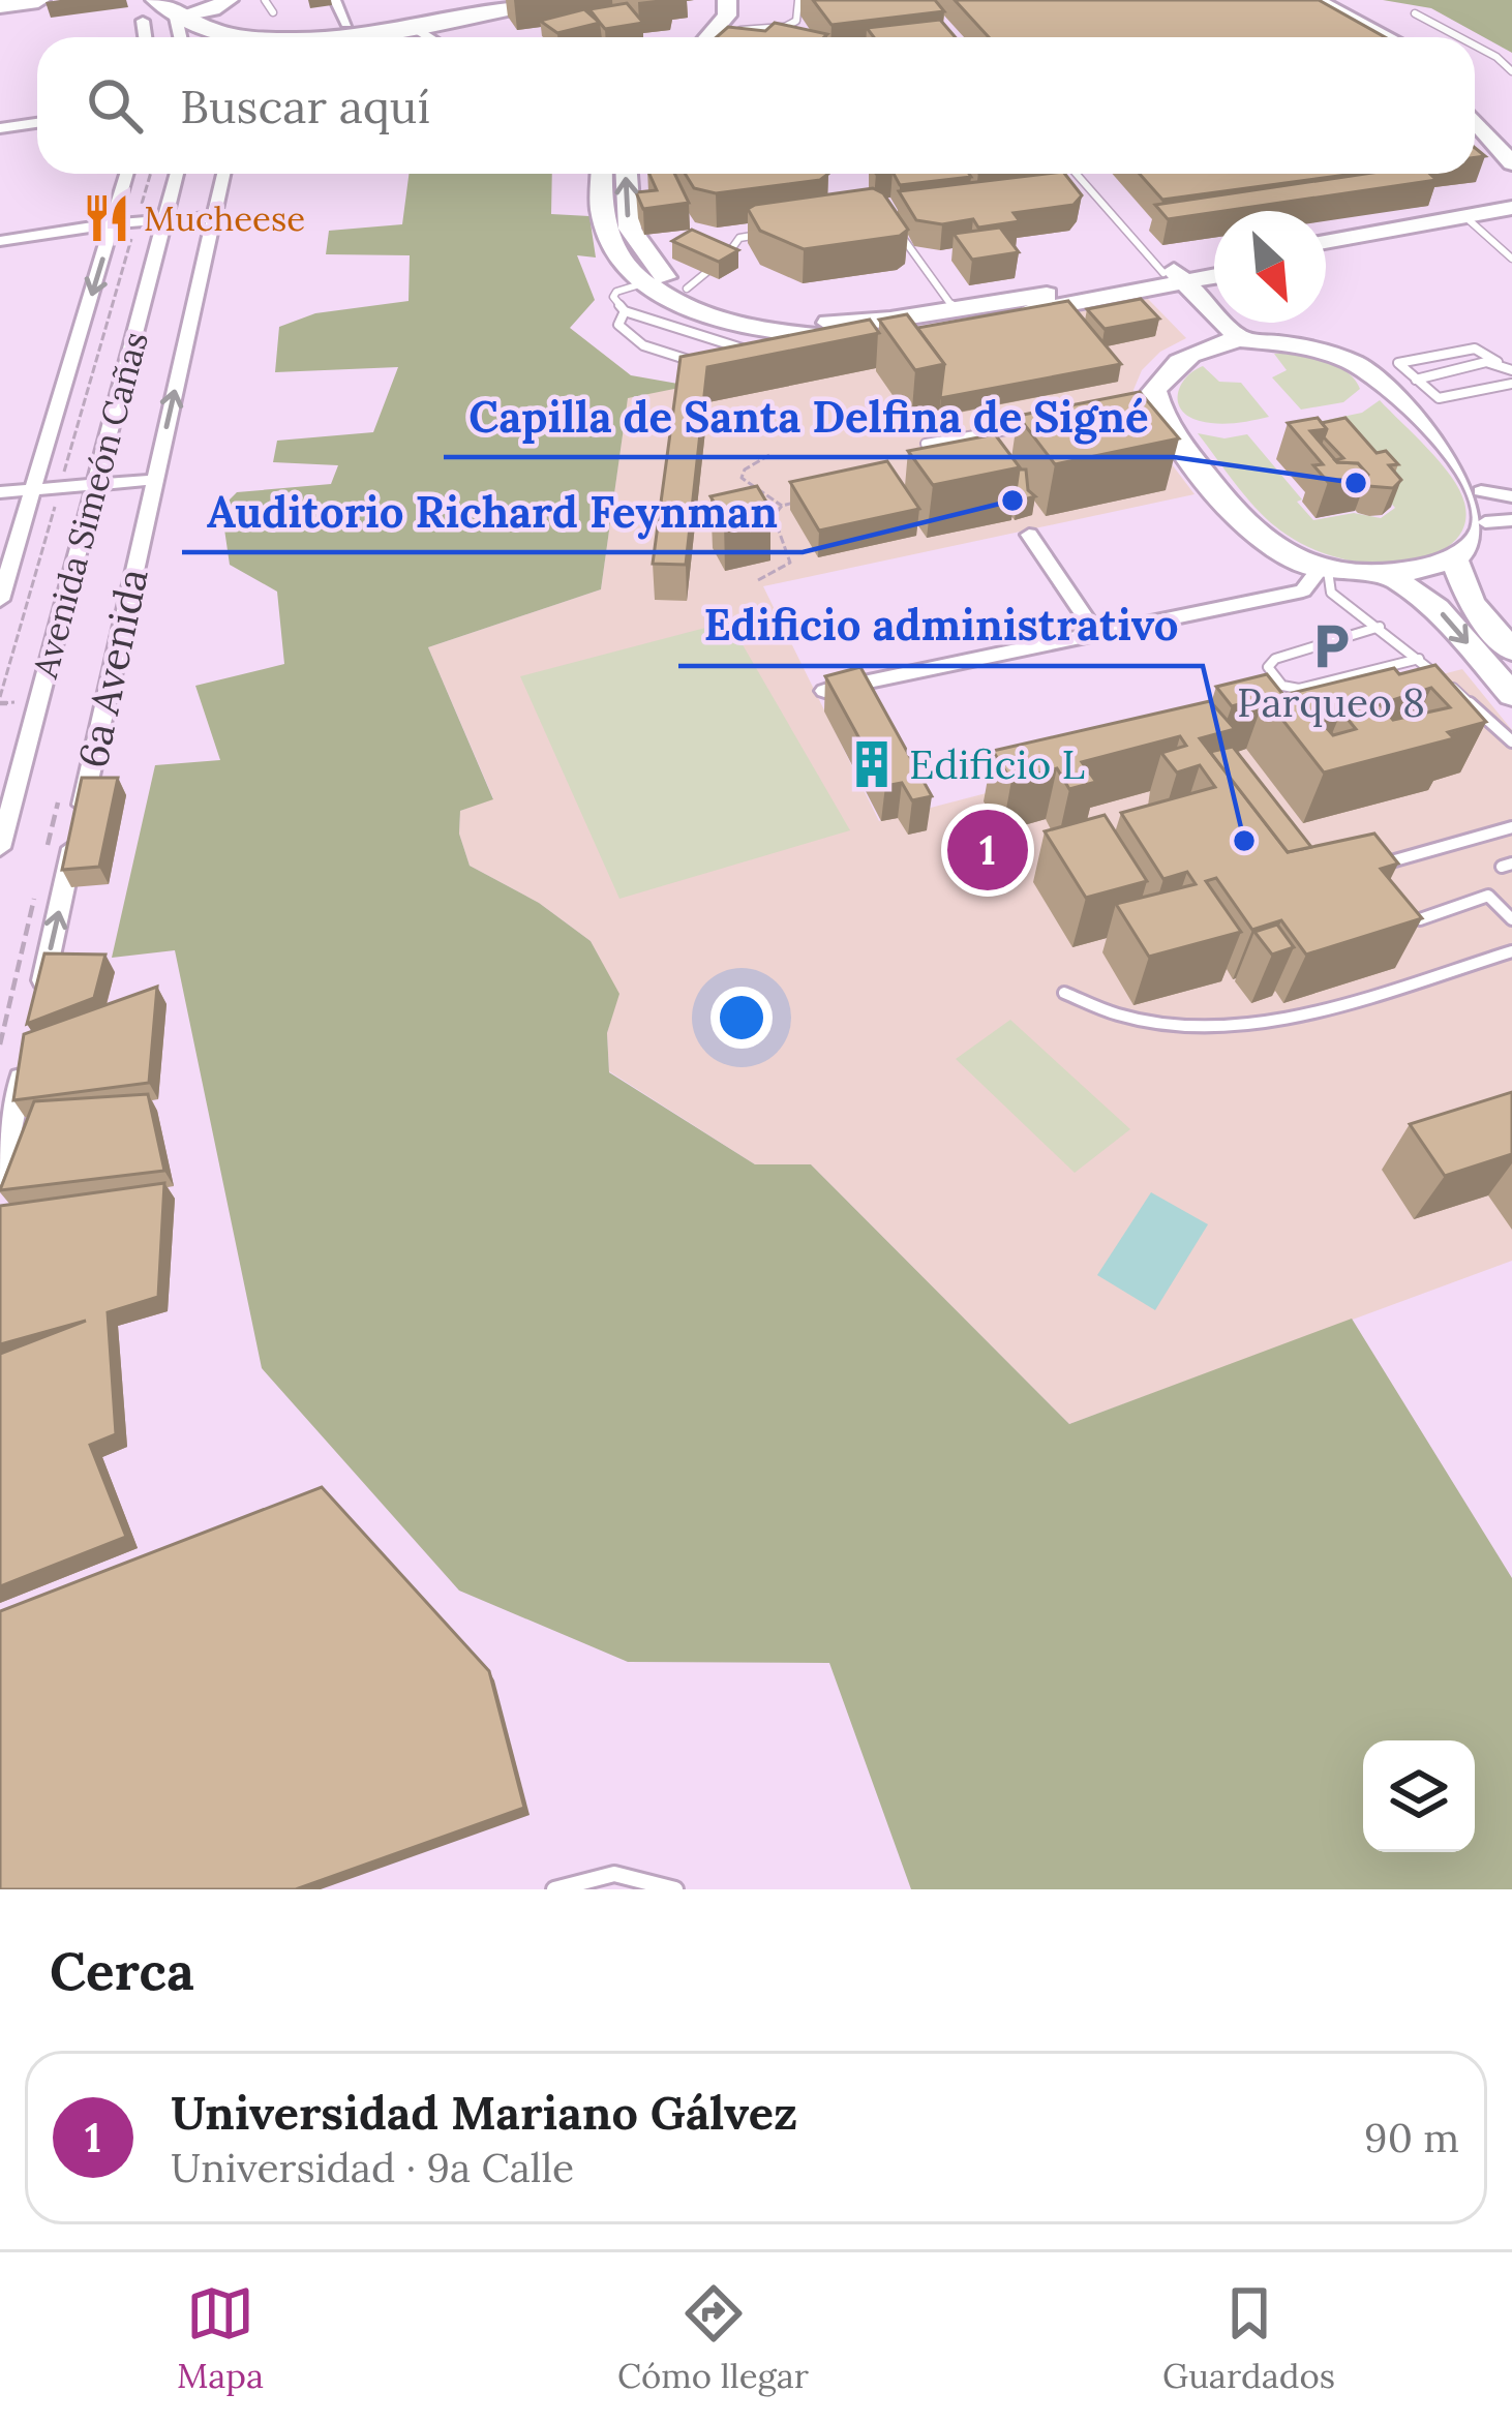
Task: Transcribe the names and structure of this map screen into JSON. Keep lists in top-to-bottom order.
{
  "streets": {
    "street": ["Avenida Simeón Cañas", "6a Avenida"]
  },
  "places": {
    "restaurant": ["Mucheese"],
    "other": ["Capilla de Santa Delfina de Signé", "Auditorio Richard Feynman", "Edificio administrativo"],
    "parking": ["Parqueo 8"],
    "building": ["Edificio L"]
  },
  "north": "bottom right",
  "page": {
    "search": "Buscar aquí",
    "pins": "1",
    "heading": "Cerca",
    "list": [
      {
        "mark": "1",
        "name": "Universidad Mariano Gálvez",
        "note": "Universidad · 9a Calle",
        "value": "90 m"
      }
    ],
    "nav": ["Mapa", "Cómo llegar", "Guardados"]
  }
}
